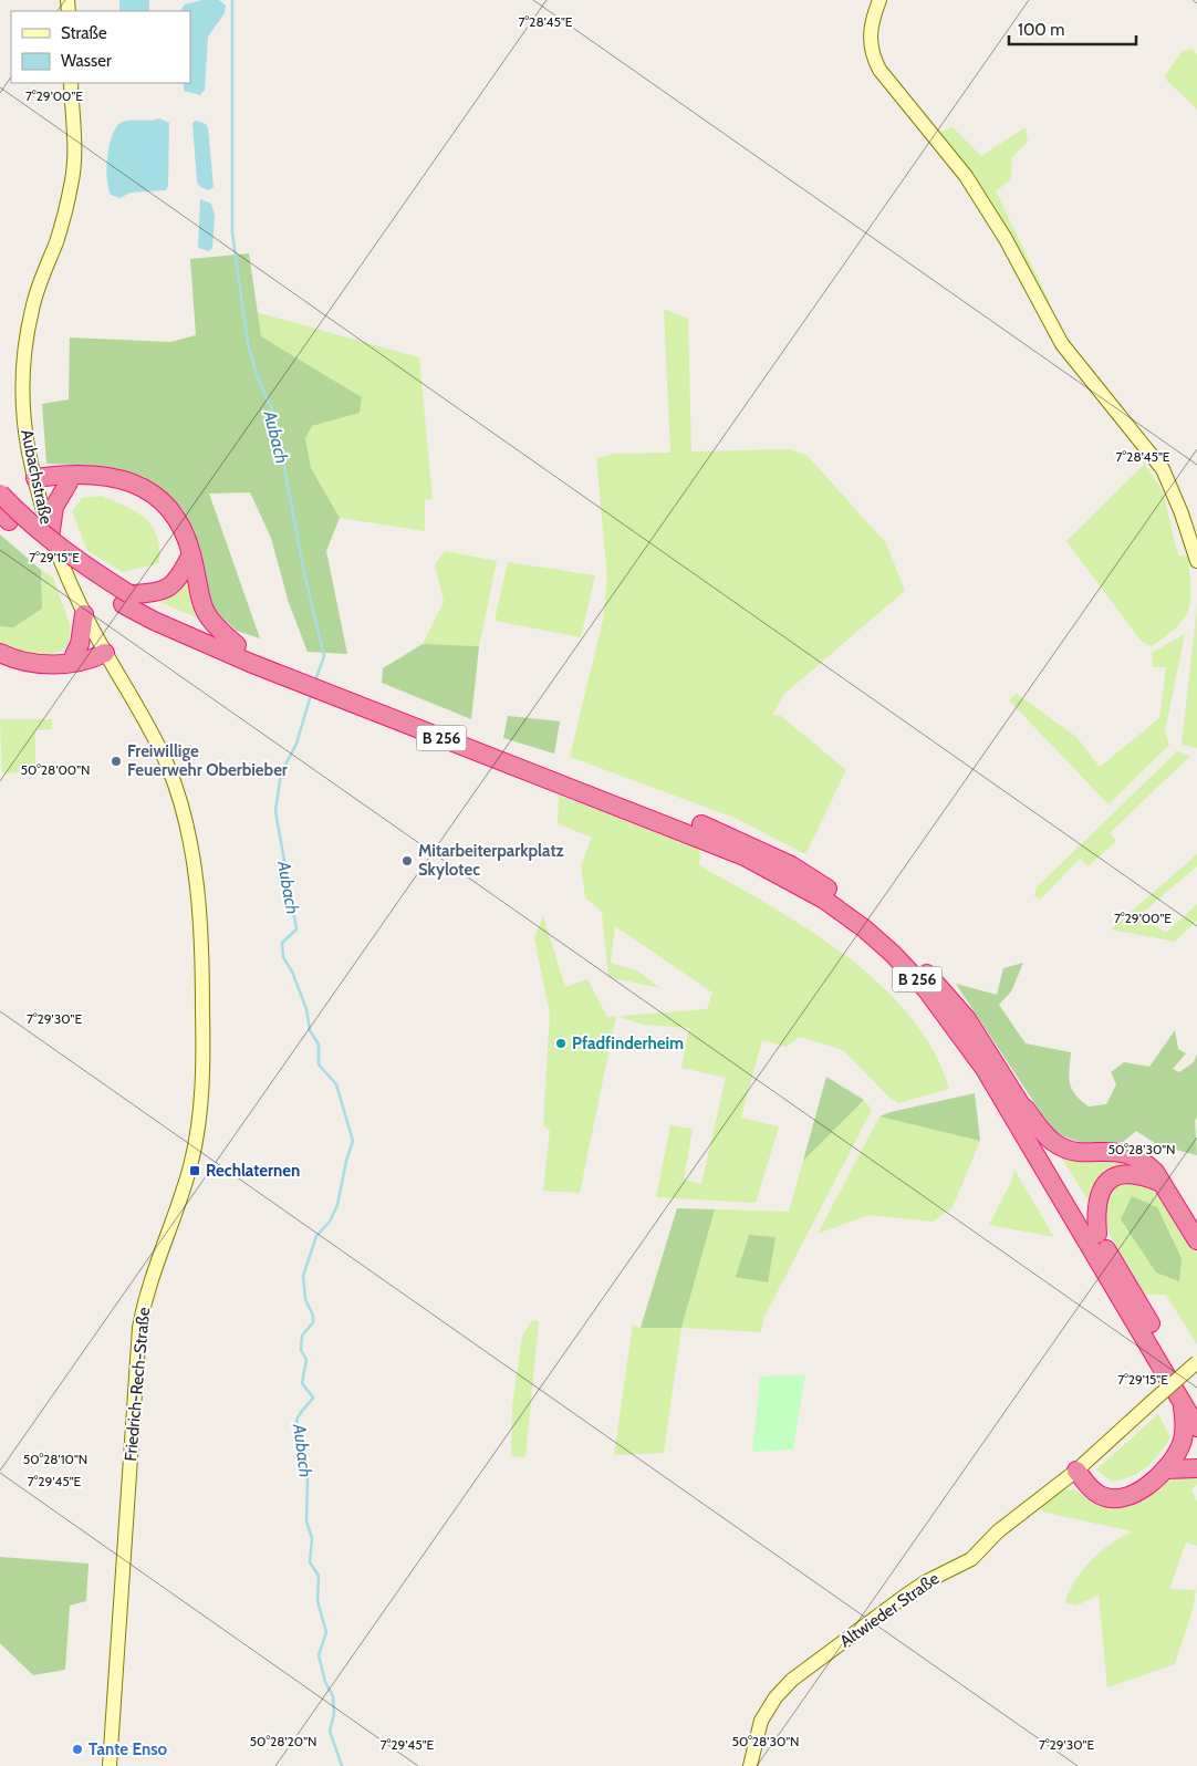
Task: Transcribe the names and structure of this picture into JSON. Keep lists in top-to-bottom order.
{
  "streets": {
    "highway": ["B 256"],
    "street": ["Aubachstraße", "Friedrich-Rech-Straße", "Altwieder Straße"]
  },
  "crossings": [
    ["Aubachstraße", "Friedrich-Rech-Straße"]
  ],
  "water": ["Aubach"],
  "places": {
    "other": [
      "Freiwillige Feuerwehr Oberbieber",
      "Mitarbeiterparkplatz Skylotec",
      "Pfadfinderheim",
      "Tante Enso"
    ],
    "transit": ["Rechlaternen"]
  },
  "legend": ["Straße", "Wasser"],
  "scale_bar": "100 m",
  "coordinates": [
    "7°28'45\"E",
    "7°29'00\"E",
    "7°29'15\"E",
    "50°28'00\"N",
    "7°29'30\"E",
    "50°28'30\"N",
    "50°28'10\"N",
    "7°29'45\"E",
    "50°28'20\"N"
  ]
}
